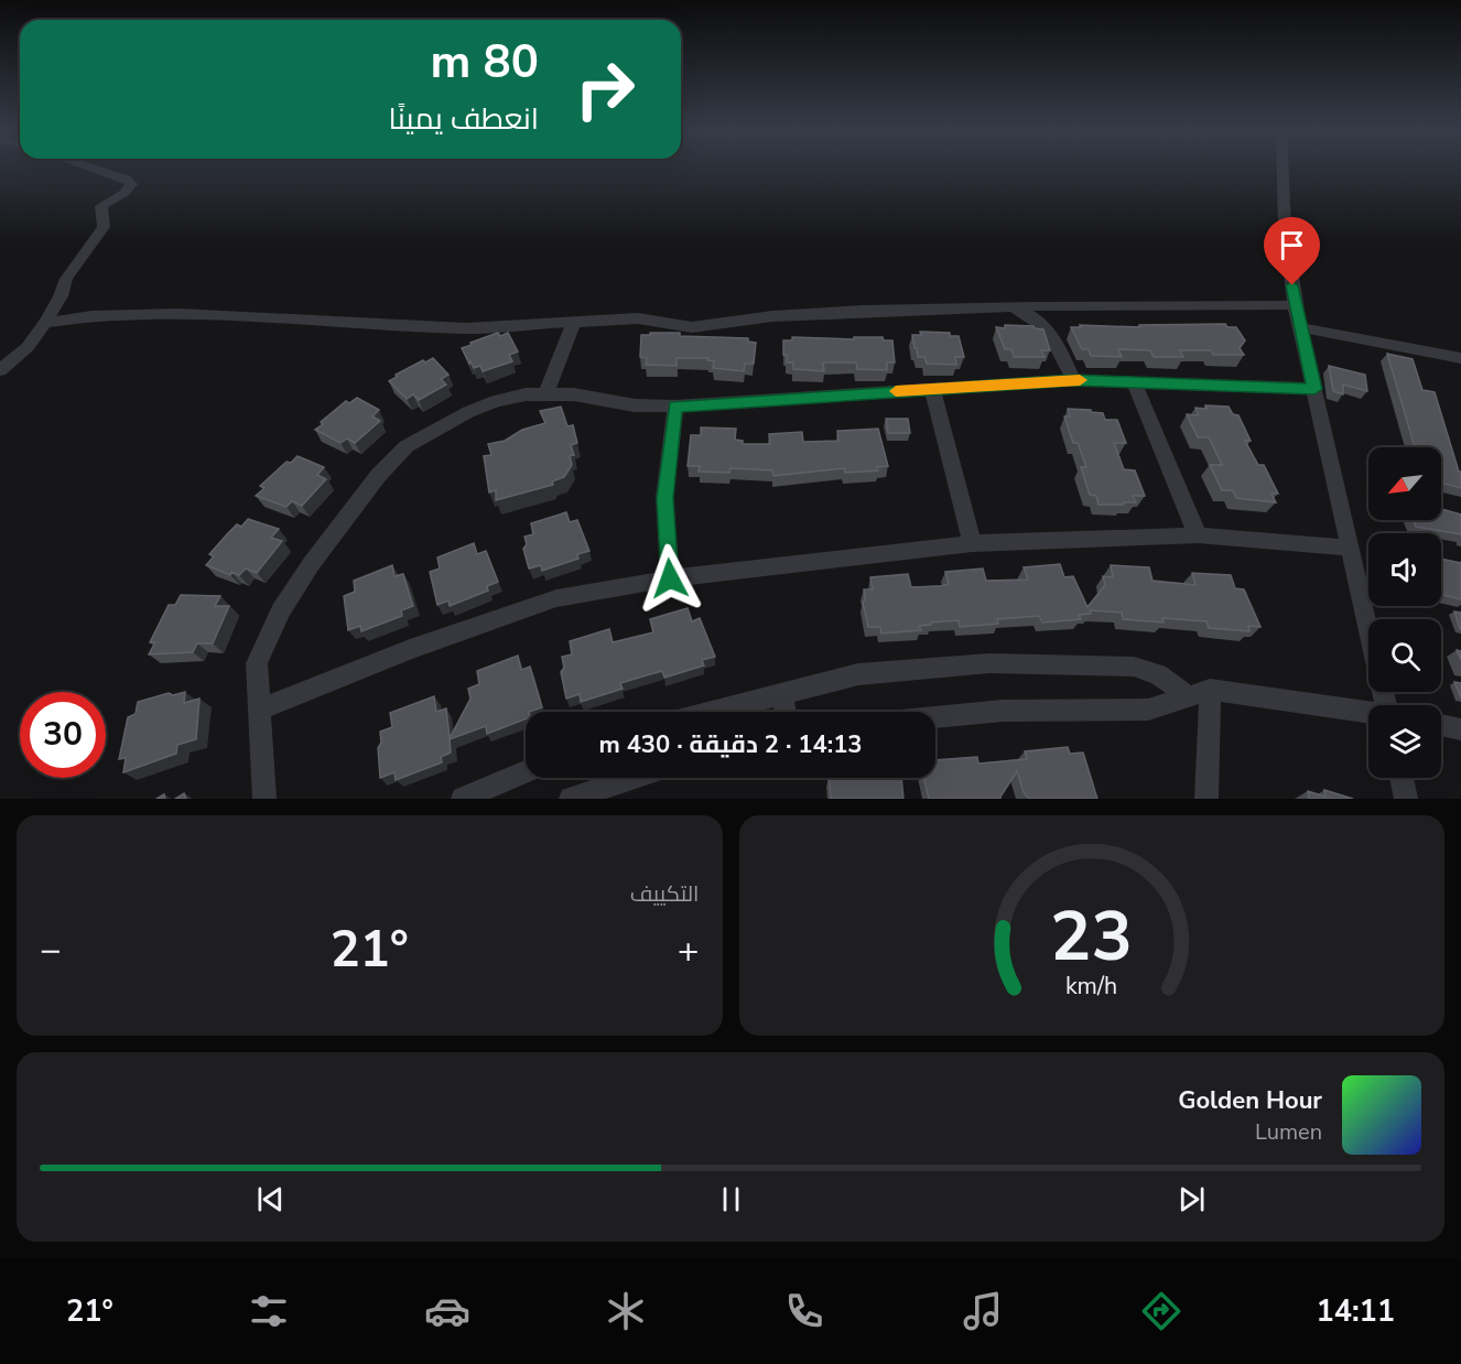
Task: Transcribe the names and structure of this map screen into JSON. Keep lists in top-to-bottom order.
{
  "north": "bottom left",
  "page": {
    "turn": ["80 m", "انعطف يمينًا"],
    "limit": "30",
    "trip": "14:13 · 2 دقيقة · 430 m",
    "tile": "التكييف",
    "heat": ["−", "21°", "+"],
    "song": ["Golden Hour", "Lumen"],
    "tabs": ["14:11", "21°"],
    "gauge": ["23", "km/h"]
  }
}
